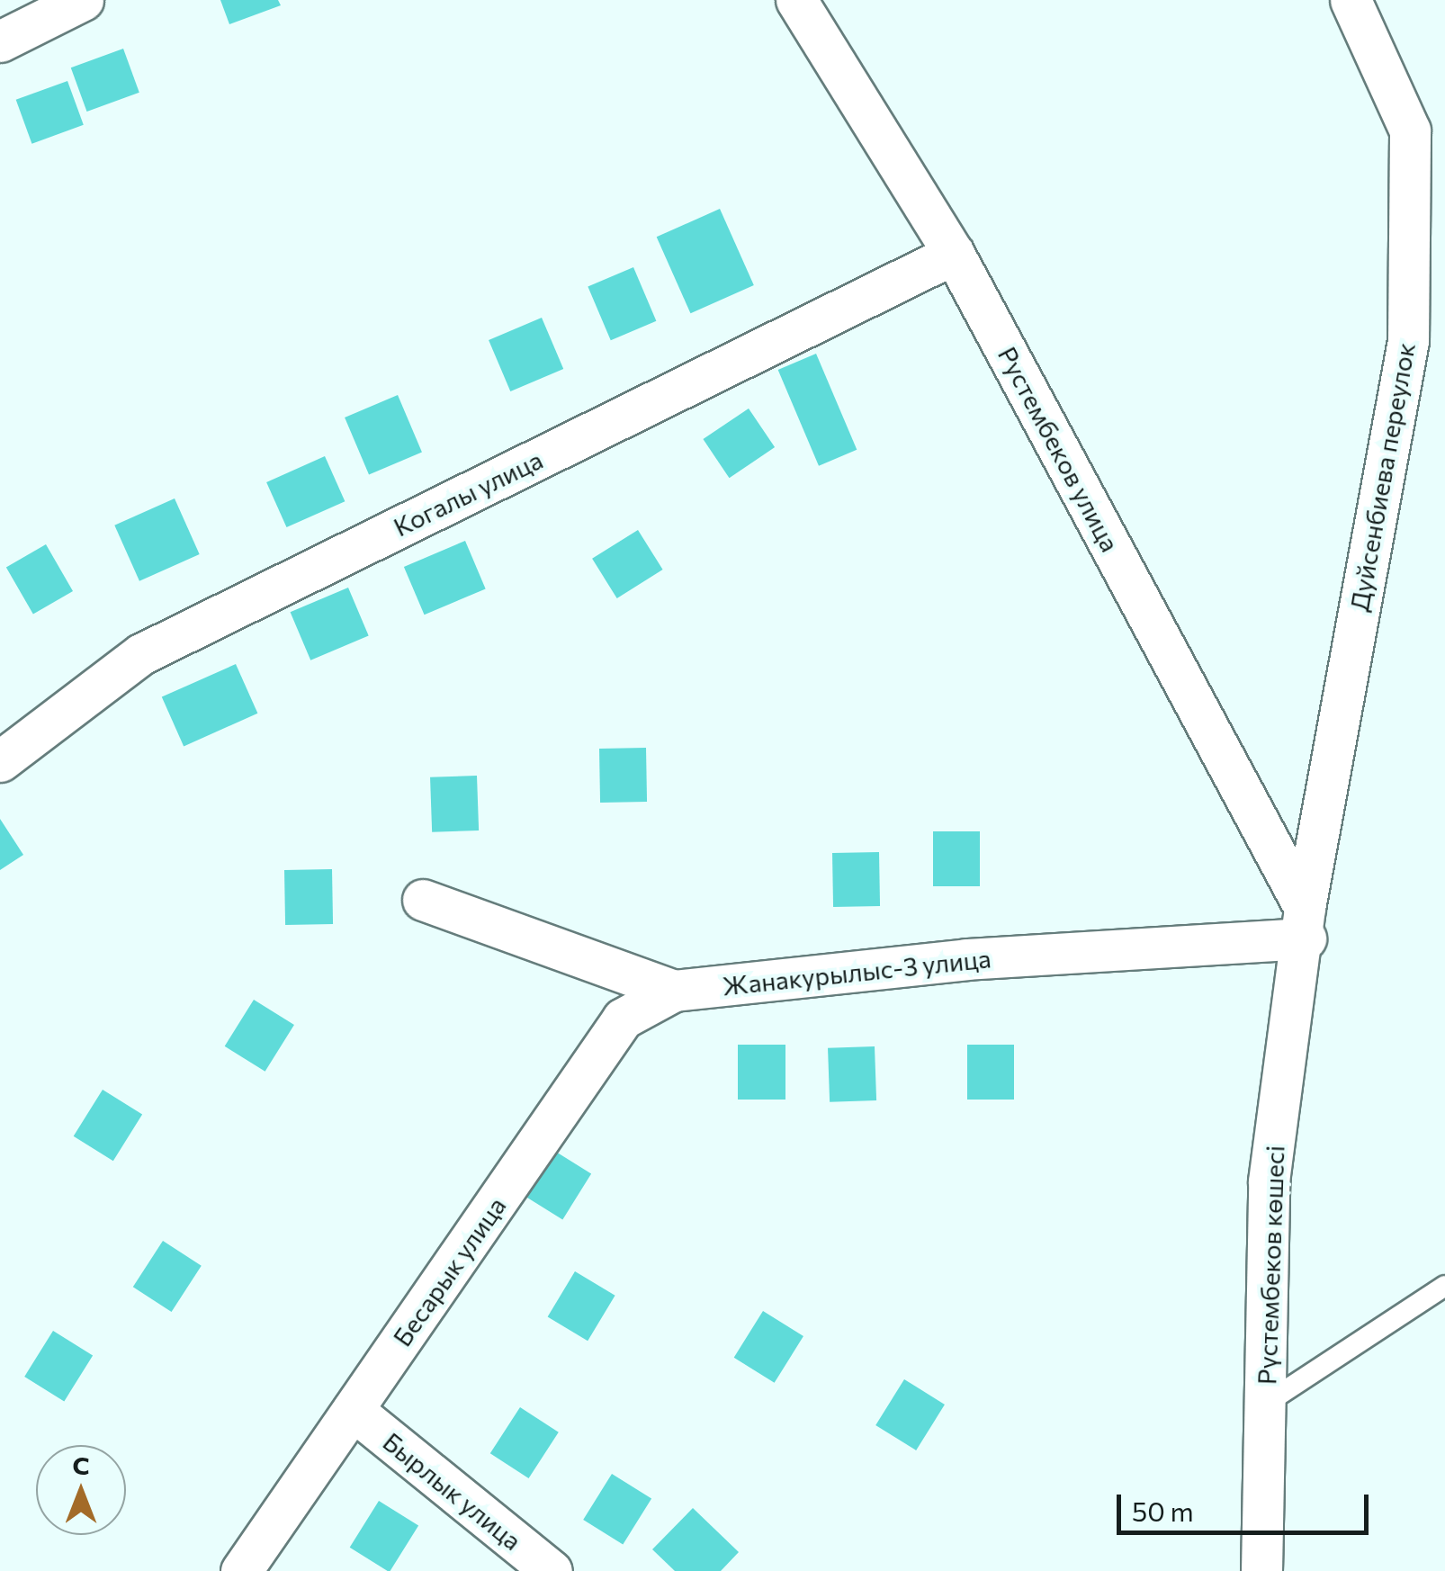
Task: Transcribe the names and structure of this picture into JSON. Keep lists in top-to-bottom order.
{
  "streets": {
    "street": [
      "Рустембеков улица",
      "Дуйсенбиева переулок",
      "Когалы улица",
      "Жанакурылыс-3 улица",
      "Рүстембеков көшесі",
      "Бесарык улица",
      "Бырлык улица"
    ]
  },
  "crossings": [
    ["Рустембеков улица", "Дуйсенбиева переулок"],
    ["Рустембеков улица", "Когалы улица"],
    ["Рустембеков улица", "Жанакурылыс-3 улица"],
    ["Рустембеков улица", "Рүстембеков көшесі"],
    ["Дуйсенбиева переулок", "Жанакурылыс-3 улица"],
    ["Дуйсенбиева переулок", "Рүстембеков көшесі"],
    ["Жанакурылыс-3 улица", "Рүстембеков көшесі"],
    ["Жанакурылыс-3 улица", "Бесарык улица"],
    ["Бесарык улица", "Бырлык улица"]
  ],
  "scale_bar": "50 m",
  "north": "top"
}
